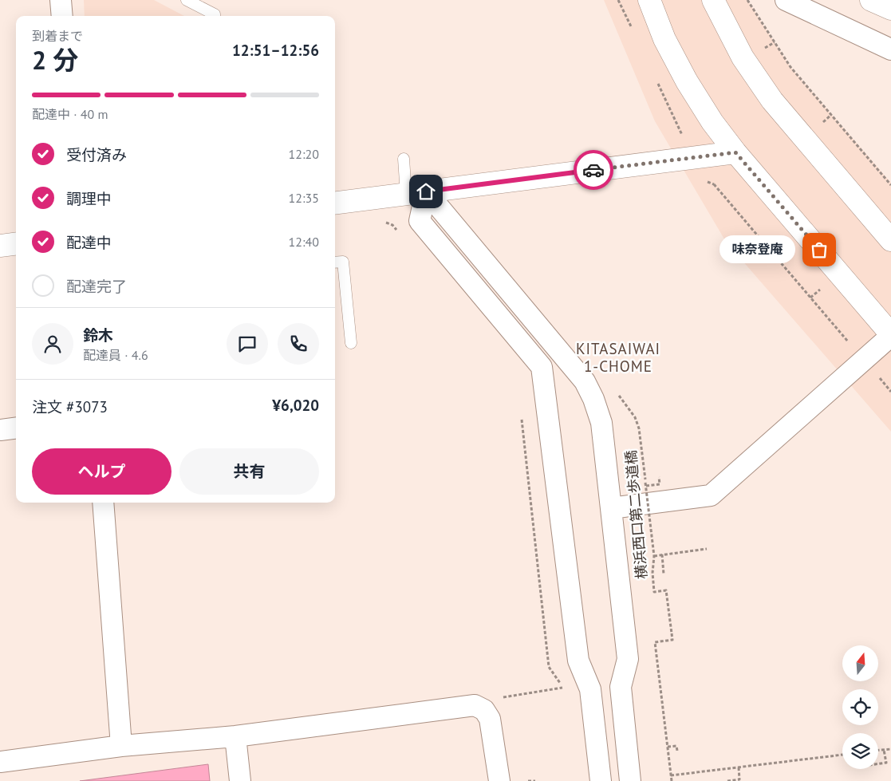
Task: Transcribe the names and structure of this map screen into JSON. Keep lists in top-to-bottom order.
{
  "streets": {
    "path": ["横浜西口第二歩道橋"]
  },
  "districts": ["KITASAIWAI 1-CHOME"],
  "places": ["味奈登庵"],
  "north": "top",
  "page": {
    "heading": ["2 分", "到着まで", "12:51–12:56"],
    "panel": [
      "鈴木",
      "配達員 · 4.6",
      "注文 #3073",
      "¥6,020"
    ],
    "bar": "配達中 · 40 m",
    "list": [
      ["受付済み", "12:20"],
      ["調理中", "12:35"],
      ["配達中", "12:40"],
      "配達完了"
    ],
    "bubble": "味奈登庵",
    "buttons": ["ヘルプ", "共有"]
  }
}
